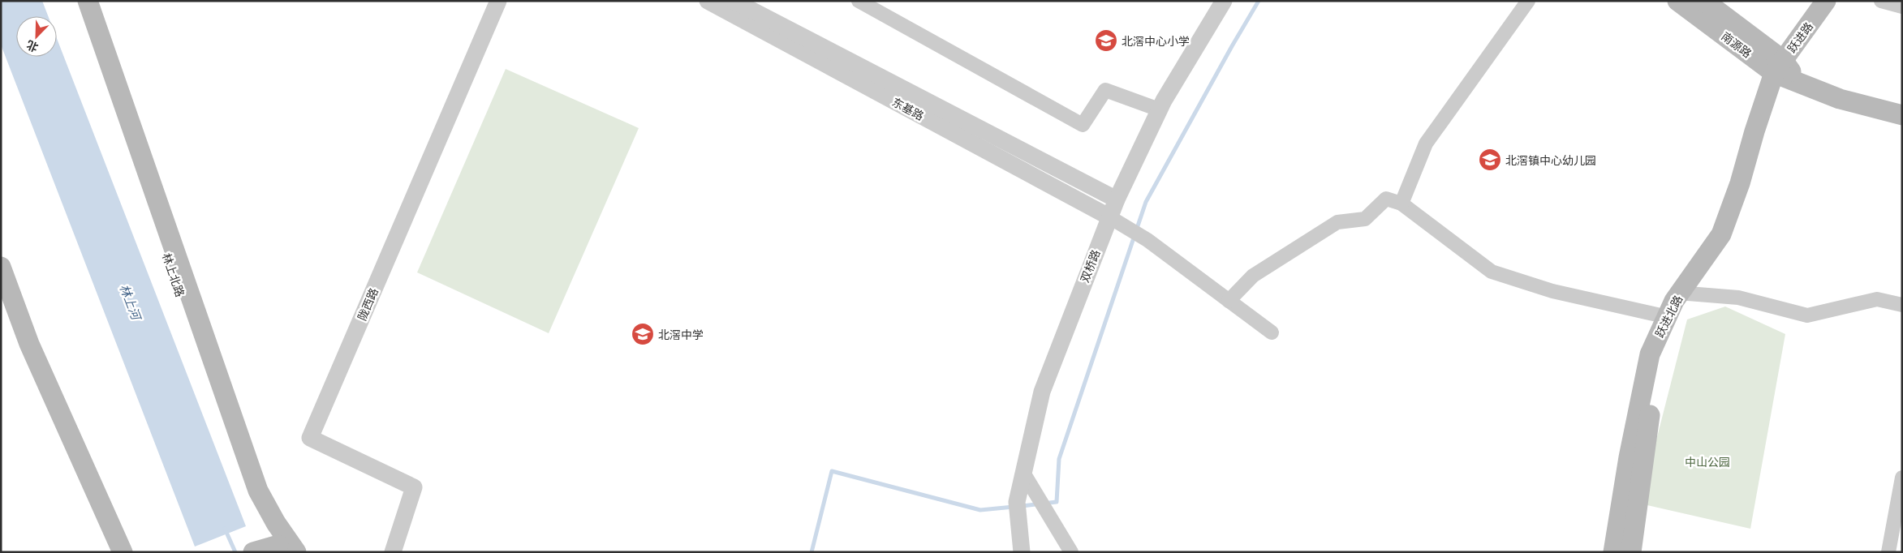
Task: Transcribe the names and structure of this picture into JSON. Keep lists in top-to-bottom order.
{
  "streets": {
    "main road": [
      "跃进路",
      "南源路",
      "林上北路",
      "跃进北路"
    ],
    "street": ["东基路", "双桥路", "陇西路"]
  },
  "crossings": [
    ["跃进路", "南源路"],
    ["跃进路", "跃进北路"],
    ["南源路", "跃进北路"],
    ["东基路", "双桥路"]
  ],
  "water": ["林上河"],
  "parks": ["中山公园"],
  "places": {
    "school or university": ["北滘中心小学", "北滘镇中心幼儿园", "北滘中学"]
  },
  "north": "bottom left"
}
